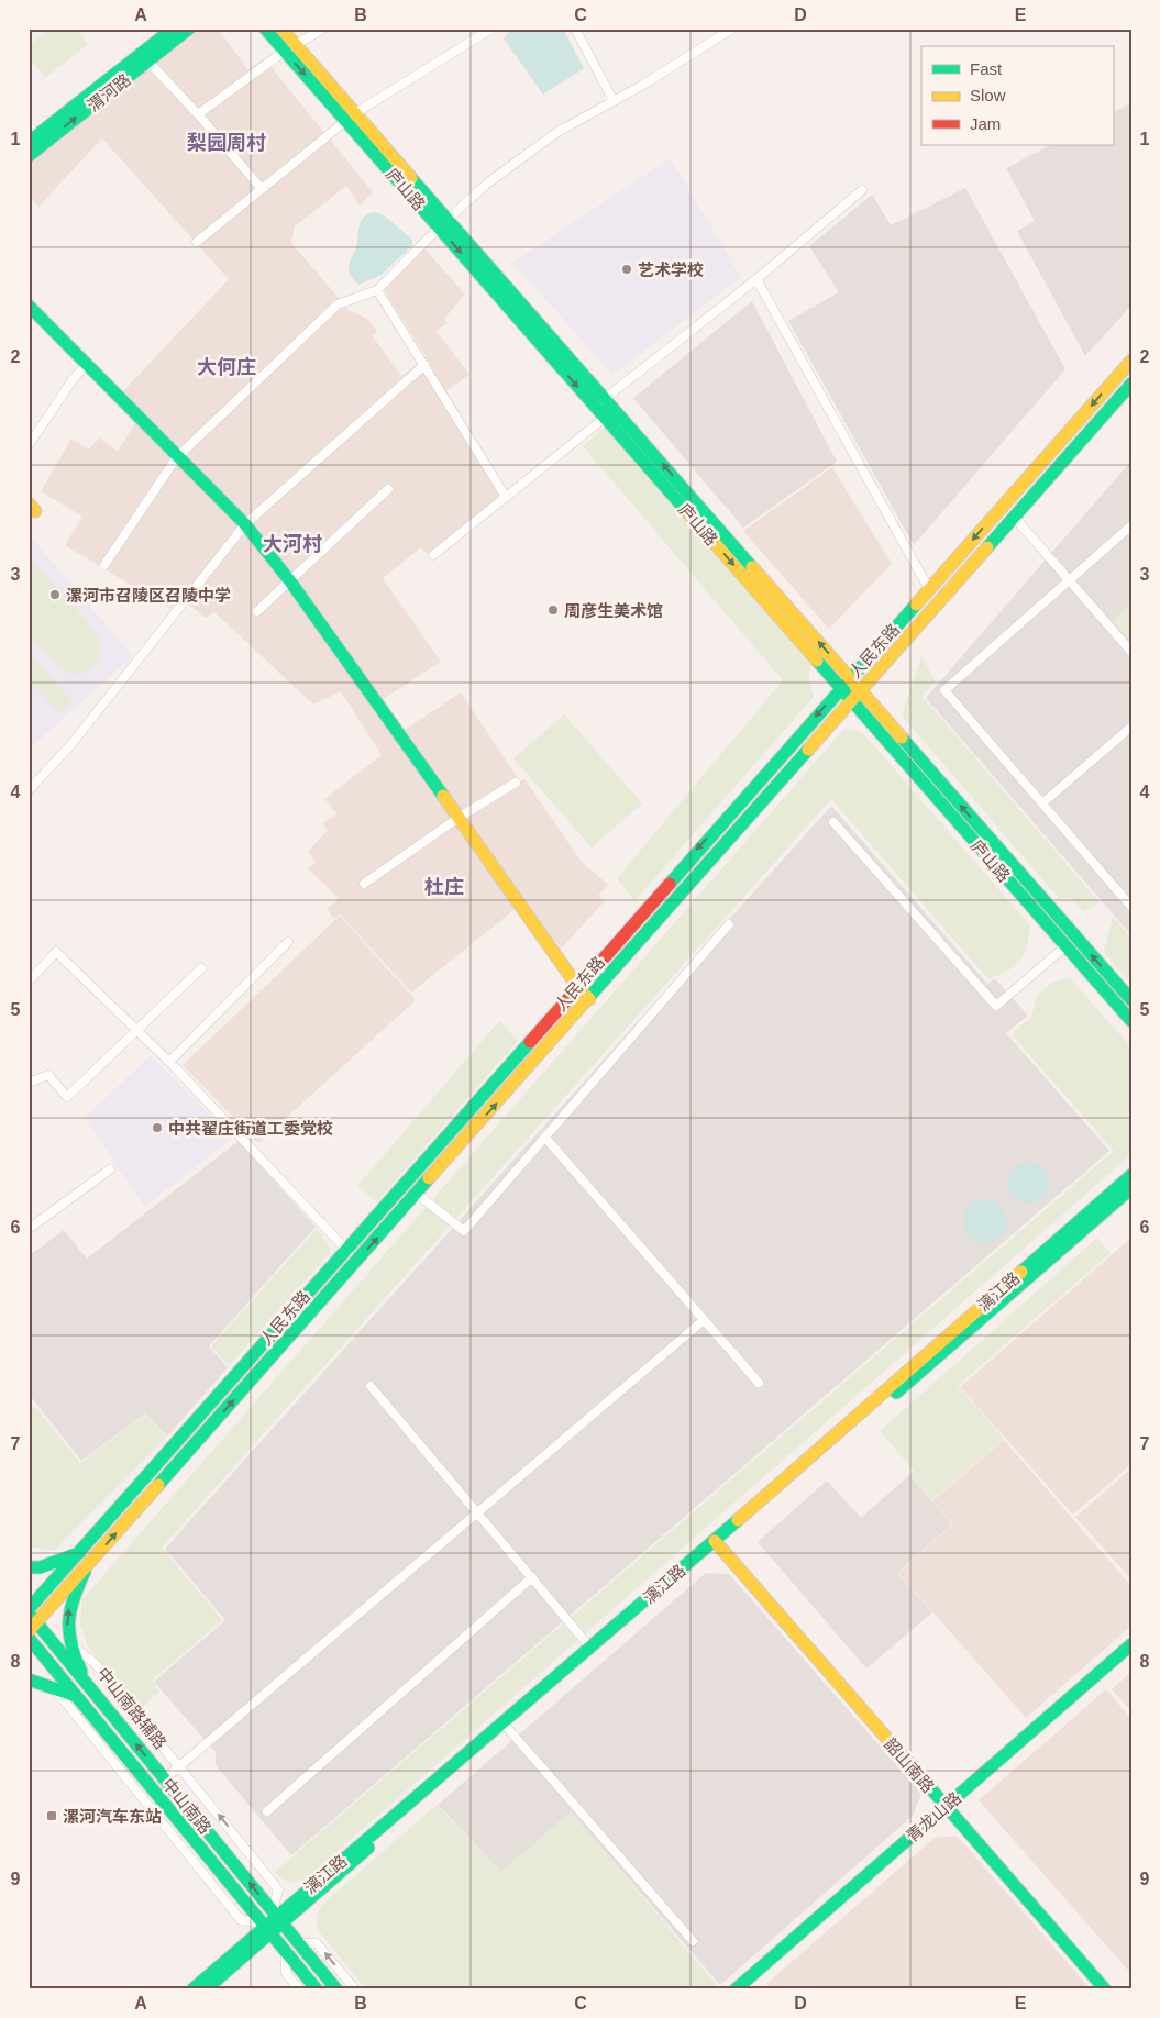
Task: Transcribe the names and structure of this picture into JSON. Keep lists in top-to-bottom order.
{
  "streets": {
    "main road": [
      "渭河路",
      "庐山路",
      "人民东路",
      "漓江路",
      "韶山南路",
      "中山南路",
      "青龙山路"
    ],
    "street": ["中山南路辅路"]
  },
  "crossings": [
    ["庐山路", "人民东路"],
    ["人民东路", "中山南路"],
    ["漓江路", "中山南路辅路"],
    ["漓江路", "韶山南路"],
    ["漓江路", "中山南路"],
    ["中山南路辅路", "中山南路"],
    ["韶山南路", "青龙山路"]
  ],
  "one_way": ["中山南路辅路"],
  "districts": [
    "梨园周村",
    "大何庄",
    "大河村",
    "杜庄"
  ],
  "places": {
    "other": [
      "艺术学校",
      "漯河市召陵区召陵中学",
      "周彦生美术馆",
      "中共翟庄街道工委党校"
    ],
    "transit": ["漯河汽车东站"]
  },
  "legend": ["Fast", "Slow", "Jam"],
  "grid": {
    "columns": [
      "A",
      "B",
      "C",
      "D",
      "E"
    ],
    "rows": [
      "1",
      "2",
      "3",
      "4",
      "5",
      "6",
      "7",
      "8",
      "9"
    ]
  }
}
